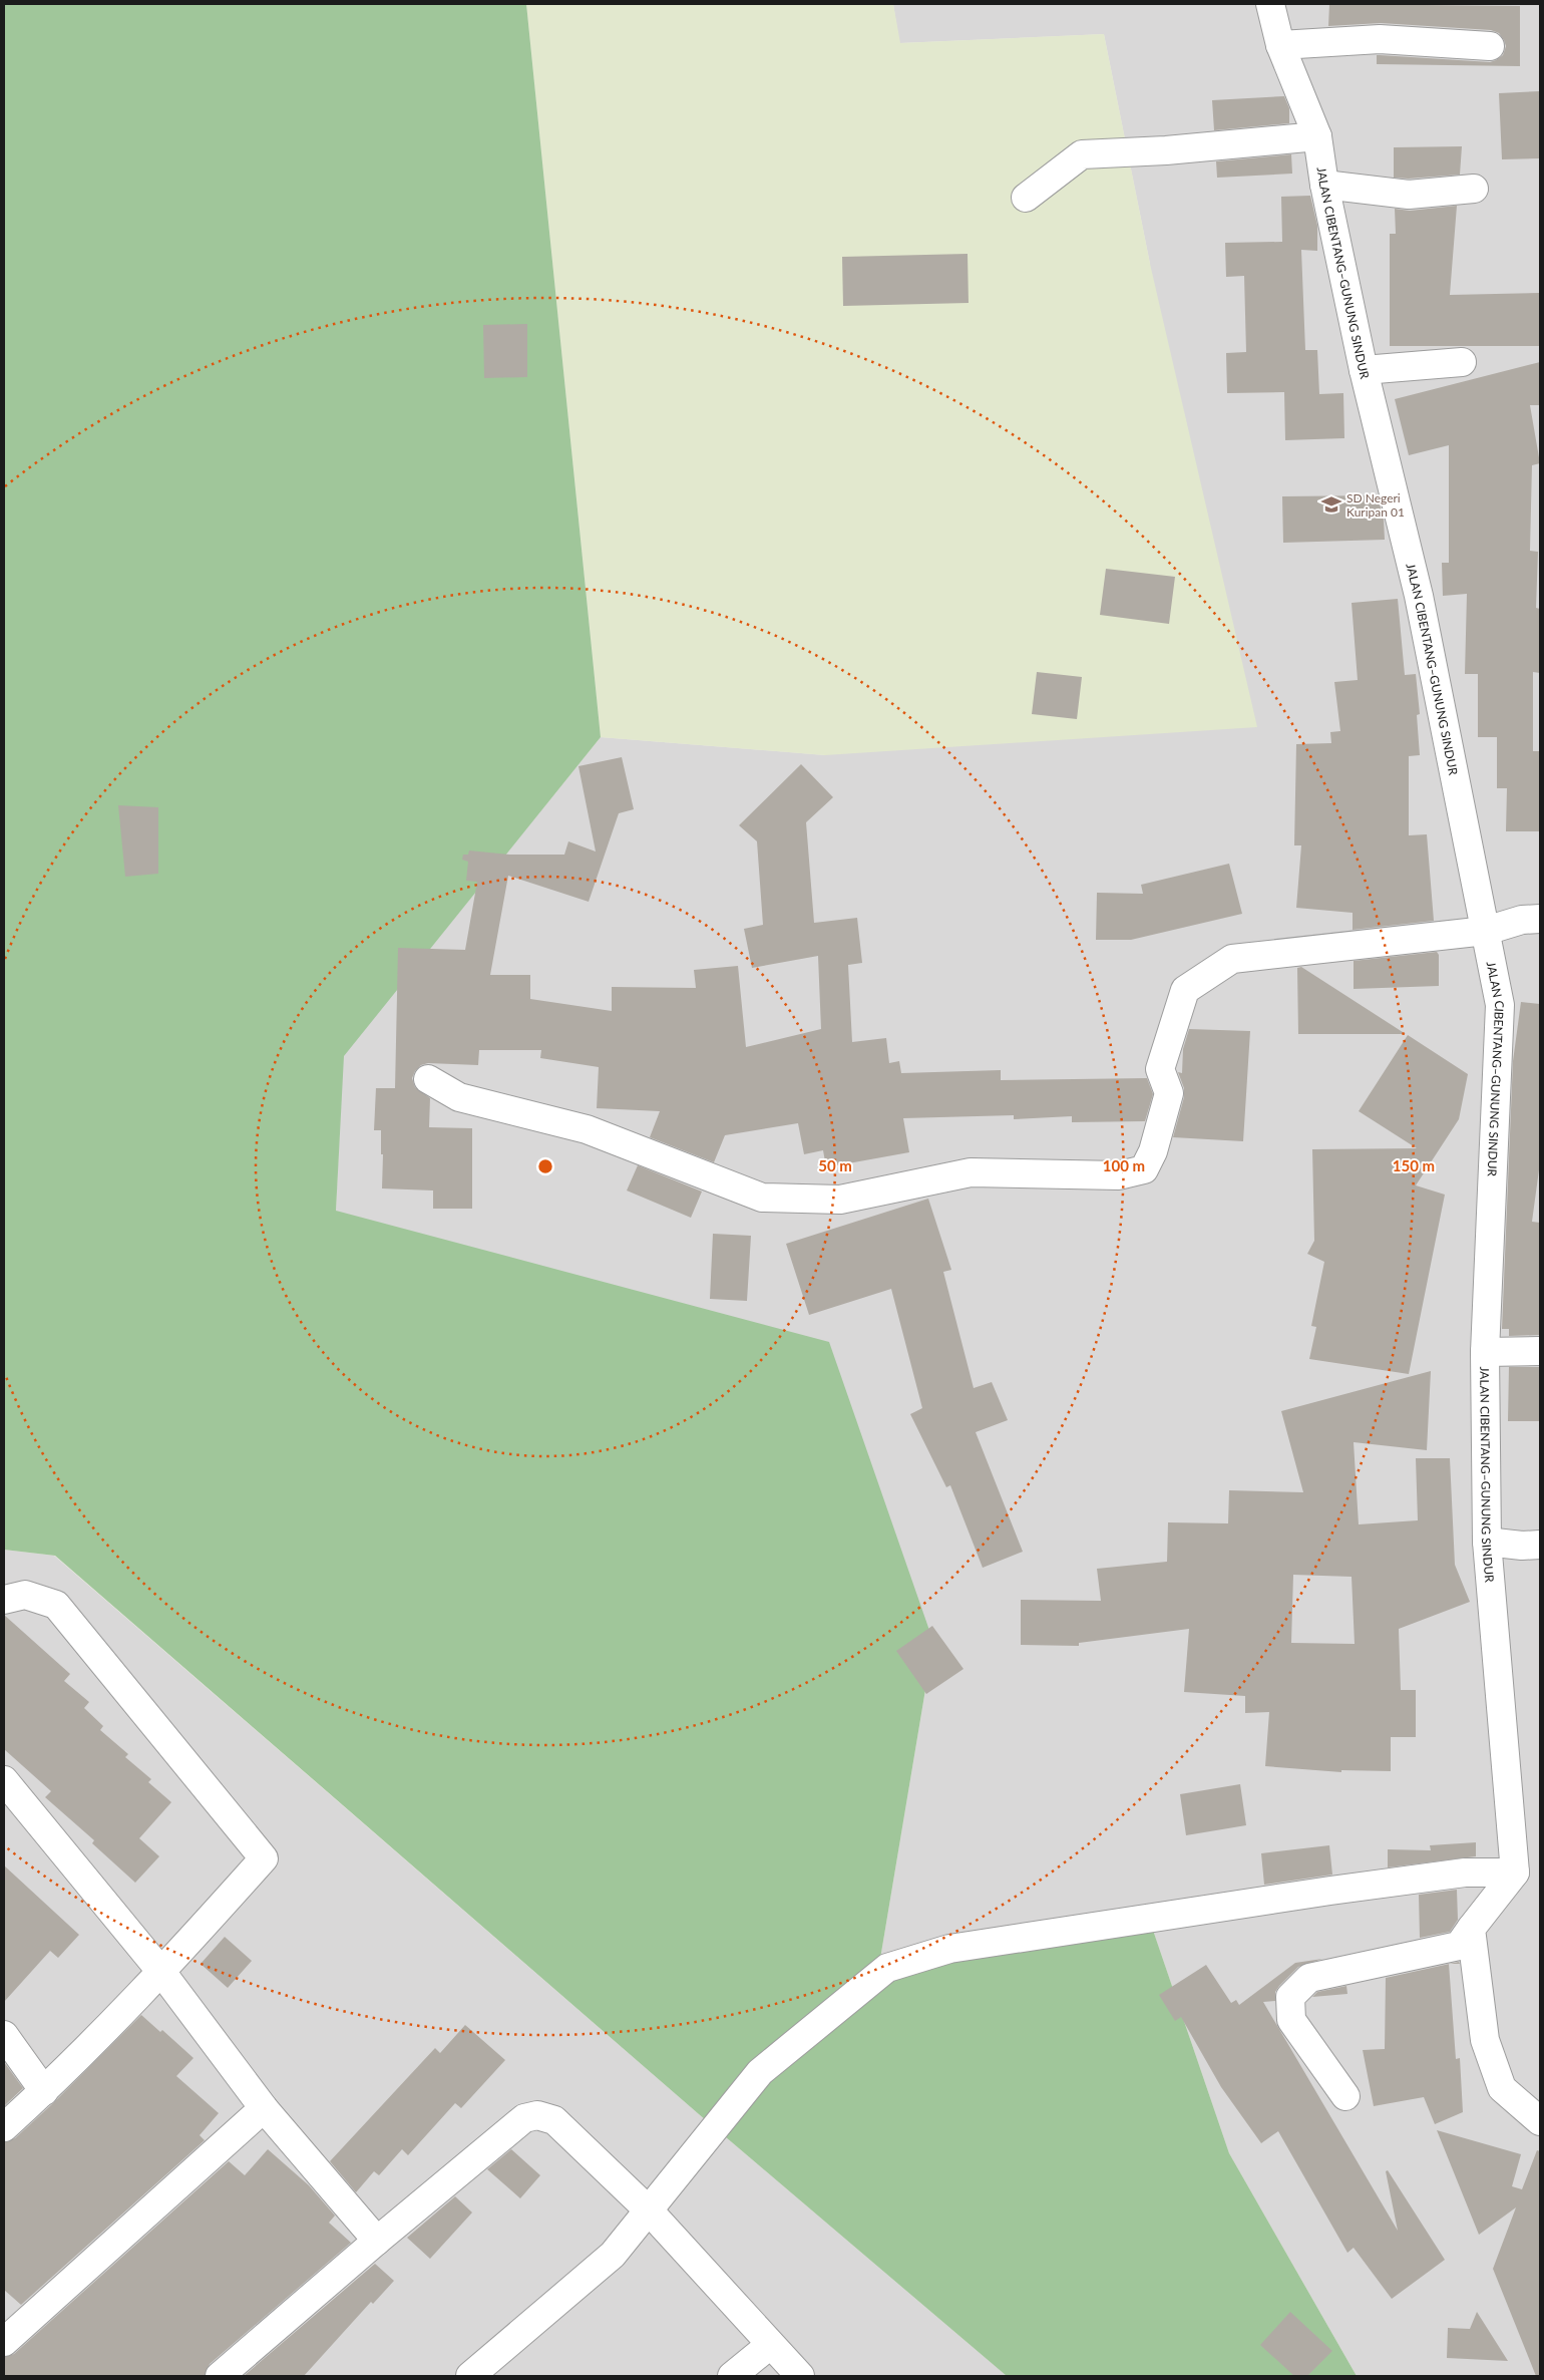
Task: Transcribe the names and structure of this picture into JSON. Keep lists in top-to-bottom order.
{
  "streets": {
    "street": ["JALAN CIBENTANG–GUNUNG SINDUR"]
  },
  "places": {
    "school or university": ["SD Negeri Kuripan 01"]
  },
  "rings": ["50 m", "100 m", "150 m"]
}
